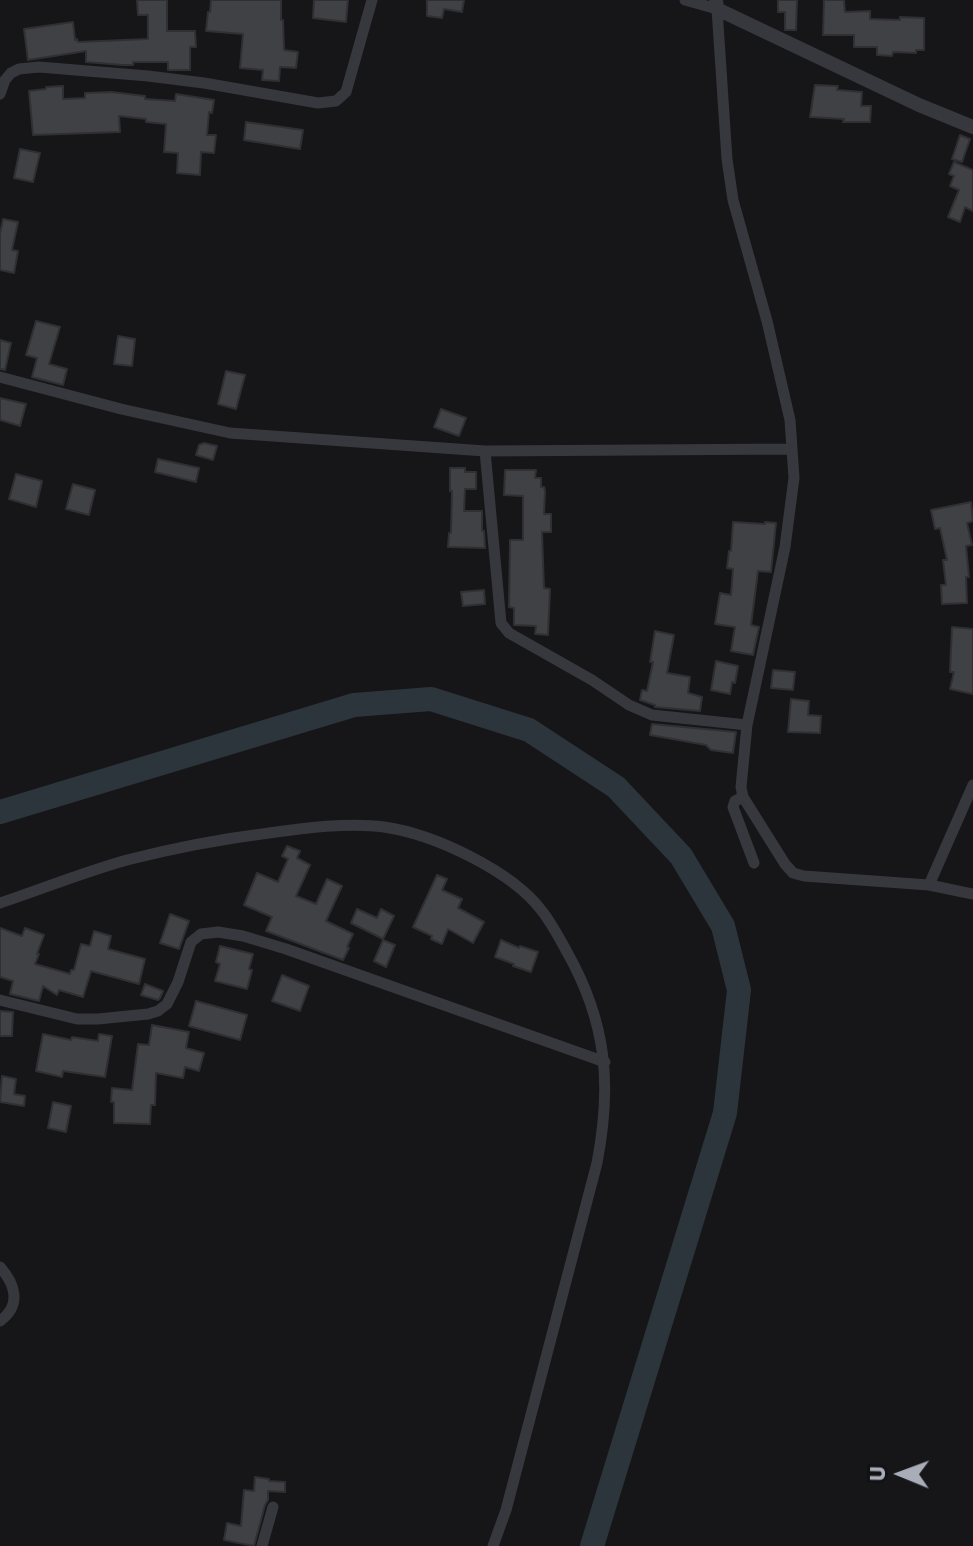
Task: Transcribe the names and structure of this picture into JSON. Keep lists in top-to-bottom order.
{
  "north": "left"
}
